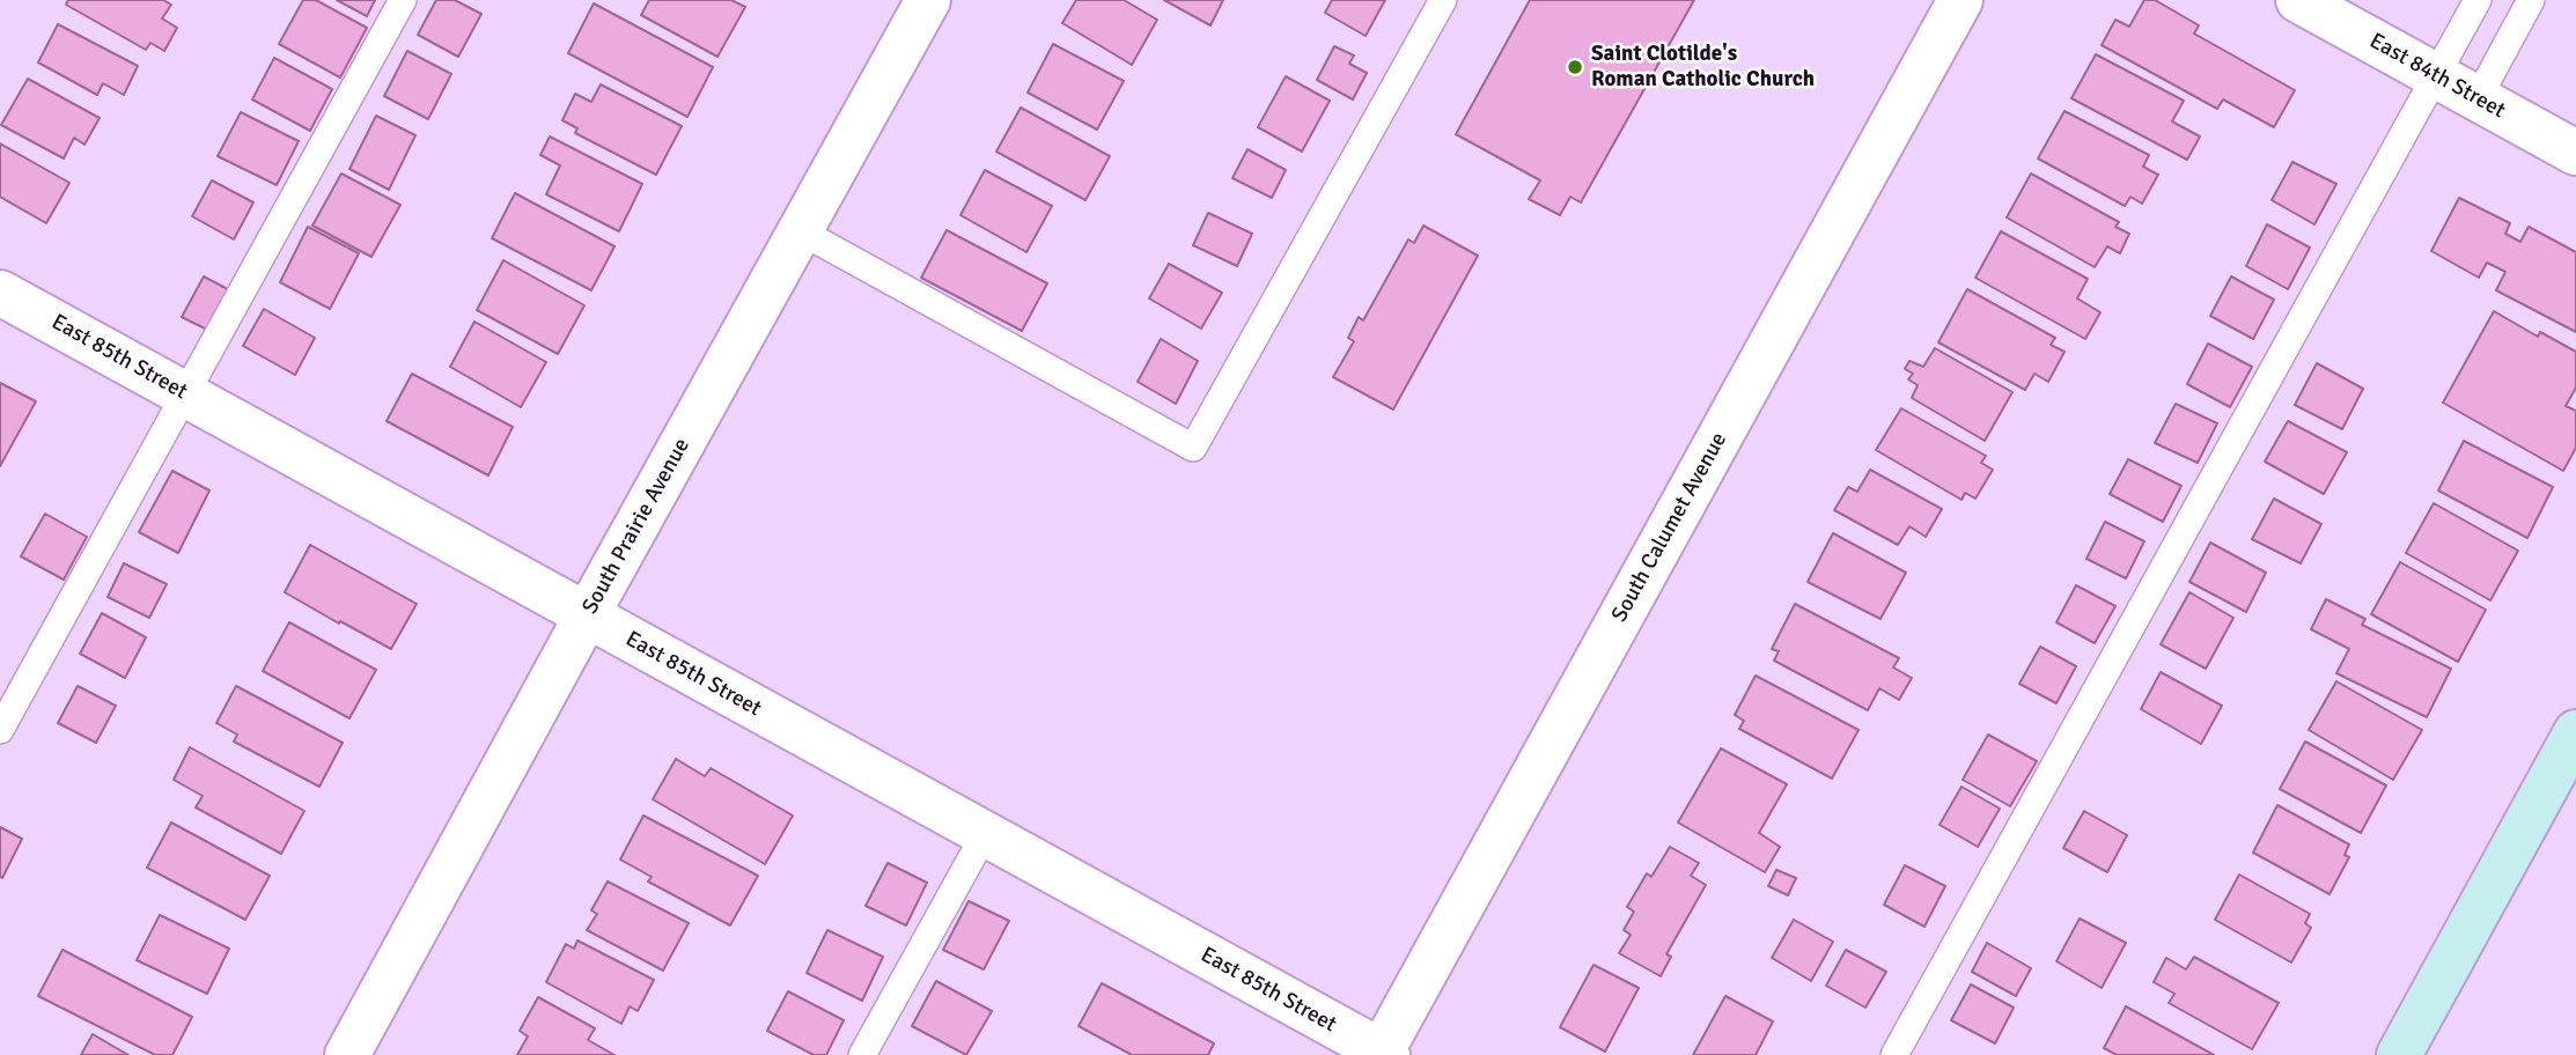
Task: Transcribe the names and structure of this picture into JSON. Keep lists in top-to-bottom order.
{
  "streets": {
    "street": [
      "East 84th Street",
      "East 85th Street",
      "South Prairie Avenue",
      "South Calumet Avenue"
    ]
  },
  "crossings": [
    ["East 85th Street", "South Prairie Avenue"],
    ["East 85th Street", "South Calumet Avenue"]
  ],
  "places": ["Saint Clotilde's Roman Catholic Church"]
}
